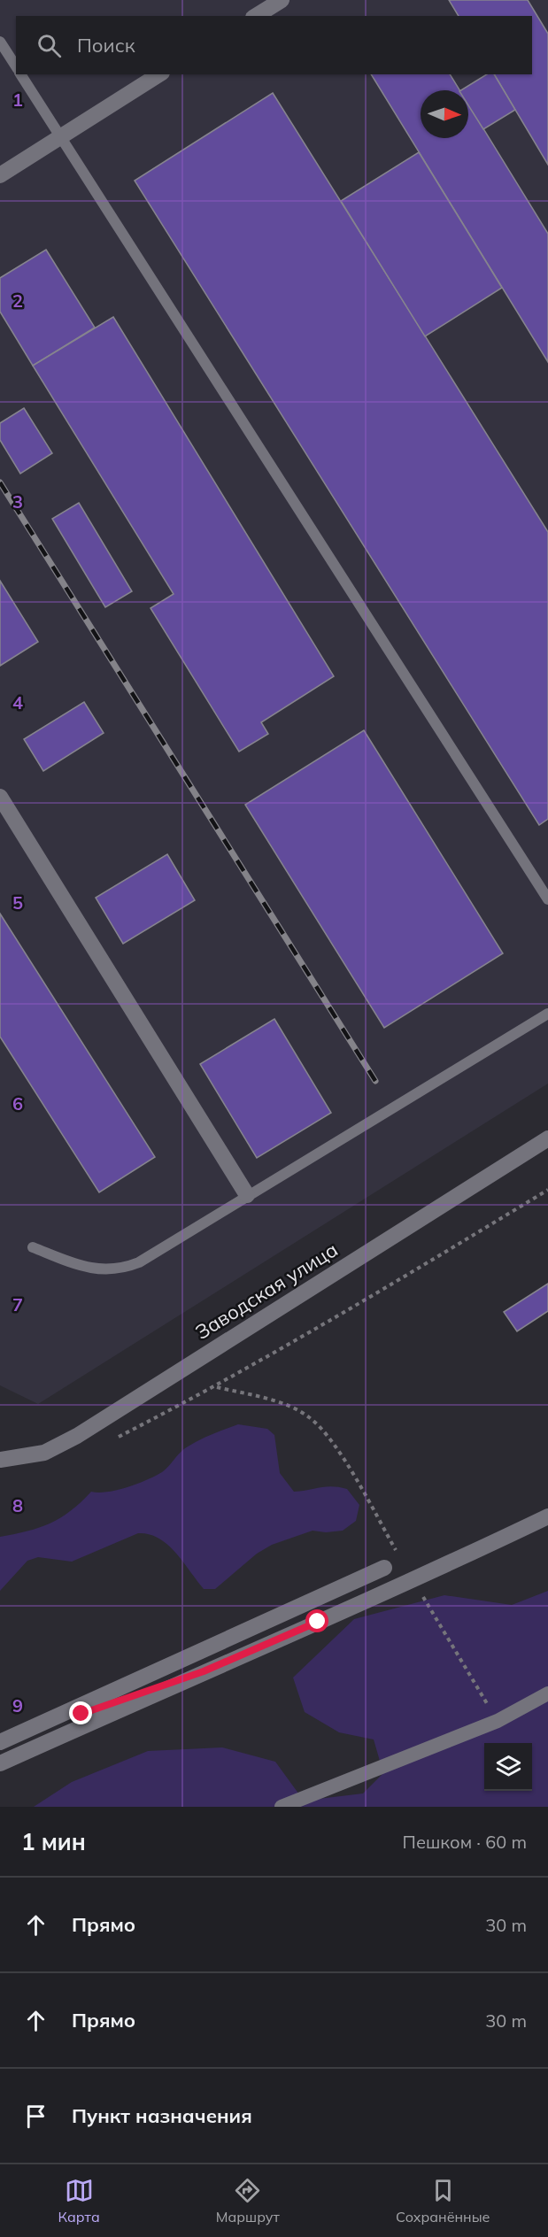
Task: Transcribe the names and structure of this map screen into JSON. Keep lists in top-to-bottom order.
{
  "streets": {
    "street": ["Заводская улица"]
  },
  "north": "right",
  "page": {
    "search": "Поиск",
    "heading": ["1 мин", "Пешком · 60 m"],
    "list": [
      ["Прямо", "30 m"],
      ["Прямо", "30 m"],
      "Пункт назначения"
    ],
    "nav": ["Карта", "Маршрут", "Сохранённые"]
  },
  "grid": {
    "rows": [
      "1",
      "2",
      "3",
      "4",
      "5",
      "6",
      "7",
      "8",
      "9"
    ]
  }
}
